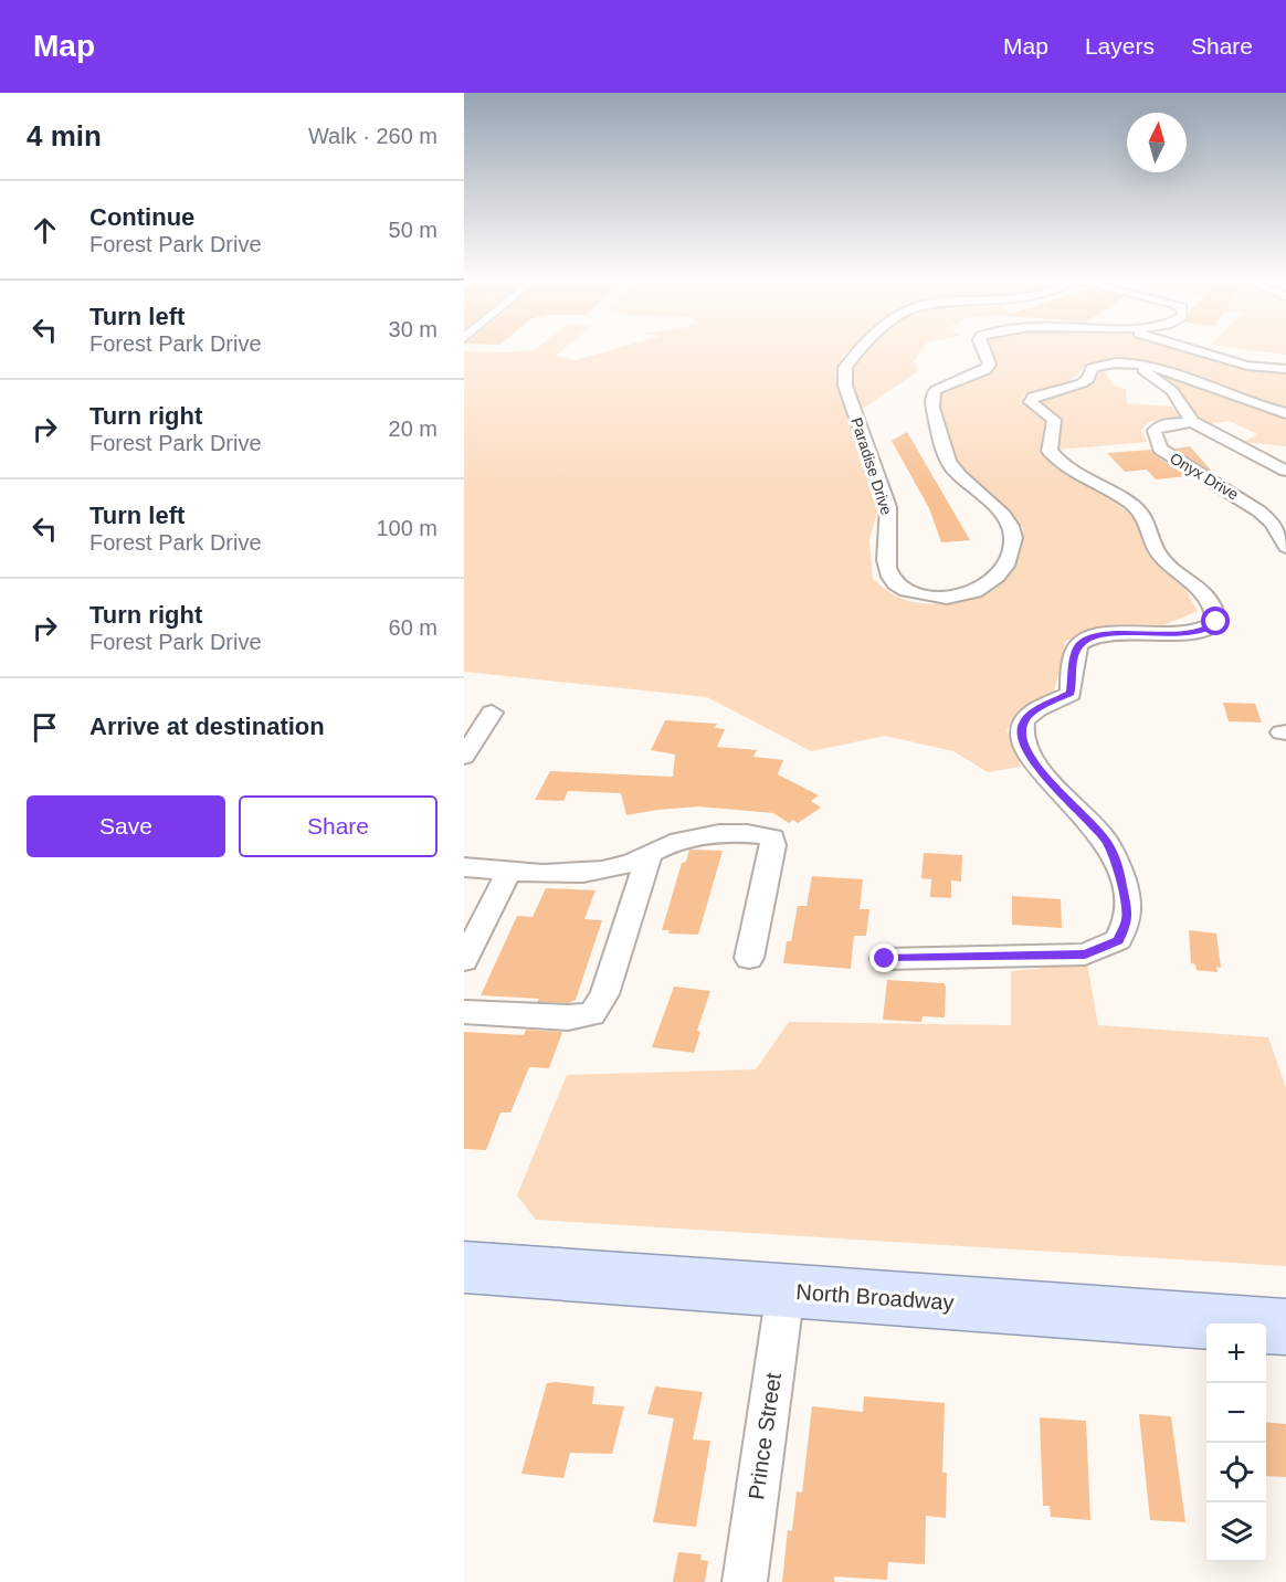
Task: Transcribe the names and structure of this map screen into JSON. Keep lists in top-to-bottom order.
{
  "streets": {
    "main road": ["North Broadway"],
    "street": ["Paradise Drive", "Onyx Drive", "Prince Street"]
  },
  "crossings": [
    ["North Broadway", "Prince Street"]
  ],
  "north": "top",
  "page": {
    "header": "Map",
    "nav": ["Map", "Layers", "Share"],
    "heading": ["4 min", "Walk · 260 m"],
    "list": [
      ["Continue", "Forest Park Drive", "50 m"],
      ["Turn left", "Forest Park Drive", "30 m"],
      ["Turn right", "Forest Park Drive", "20 m"],
      ["Turn left", "Forest Park Drive", "100 m"],
      ["Turn right", "Forest Park Drive", "60 m"],
      "Arrive at destination"
    ],
    "buttons": ["Save", "Share"],
    "map_buttons": ["+", "−"]
  }
}
